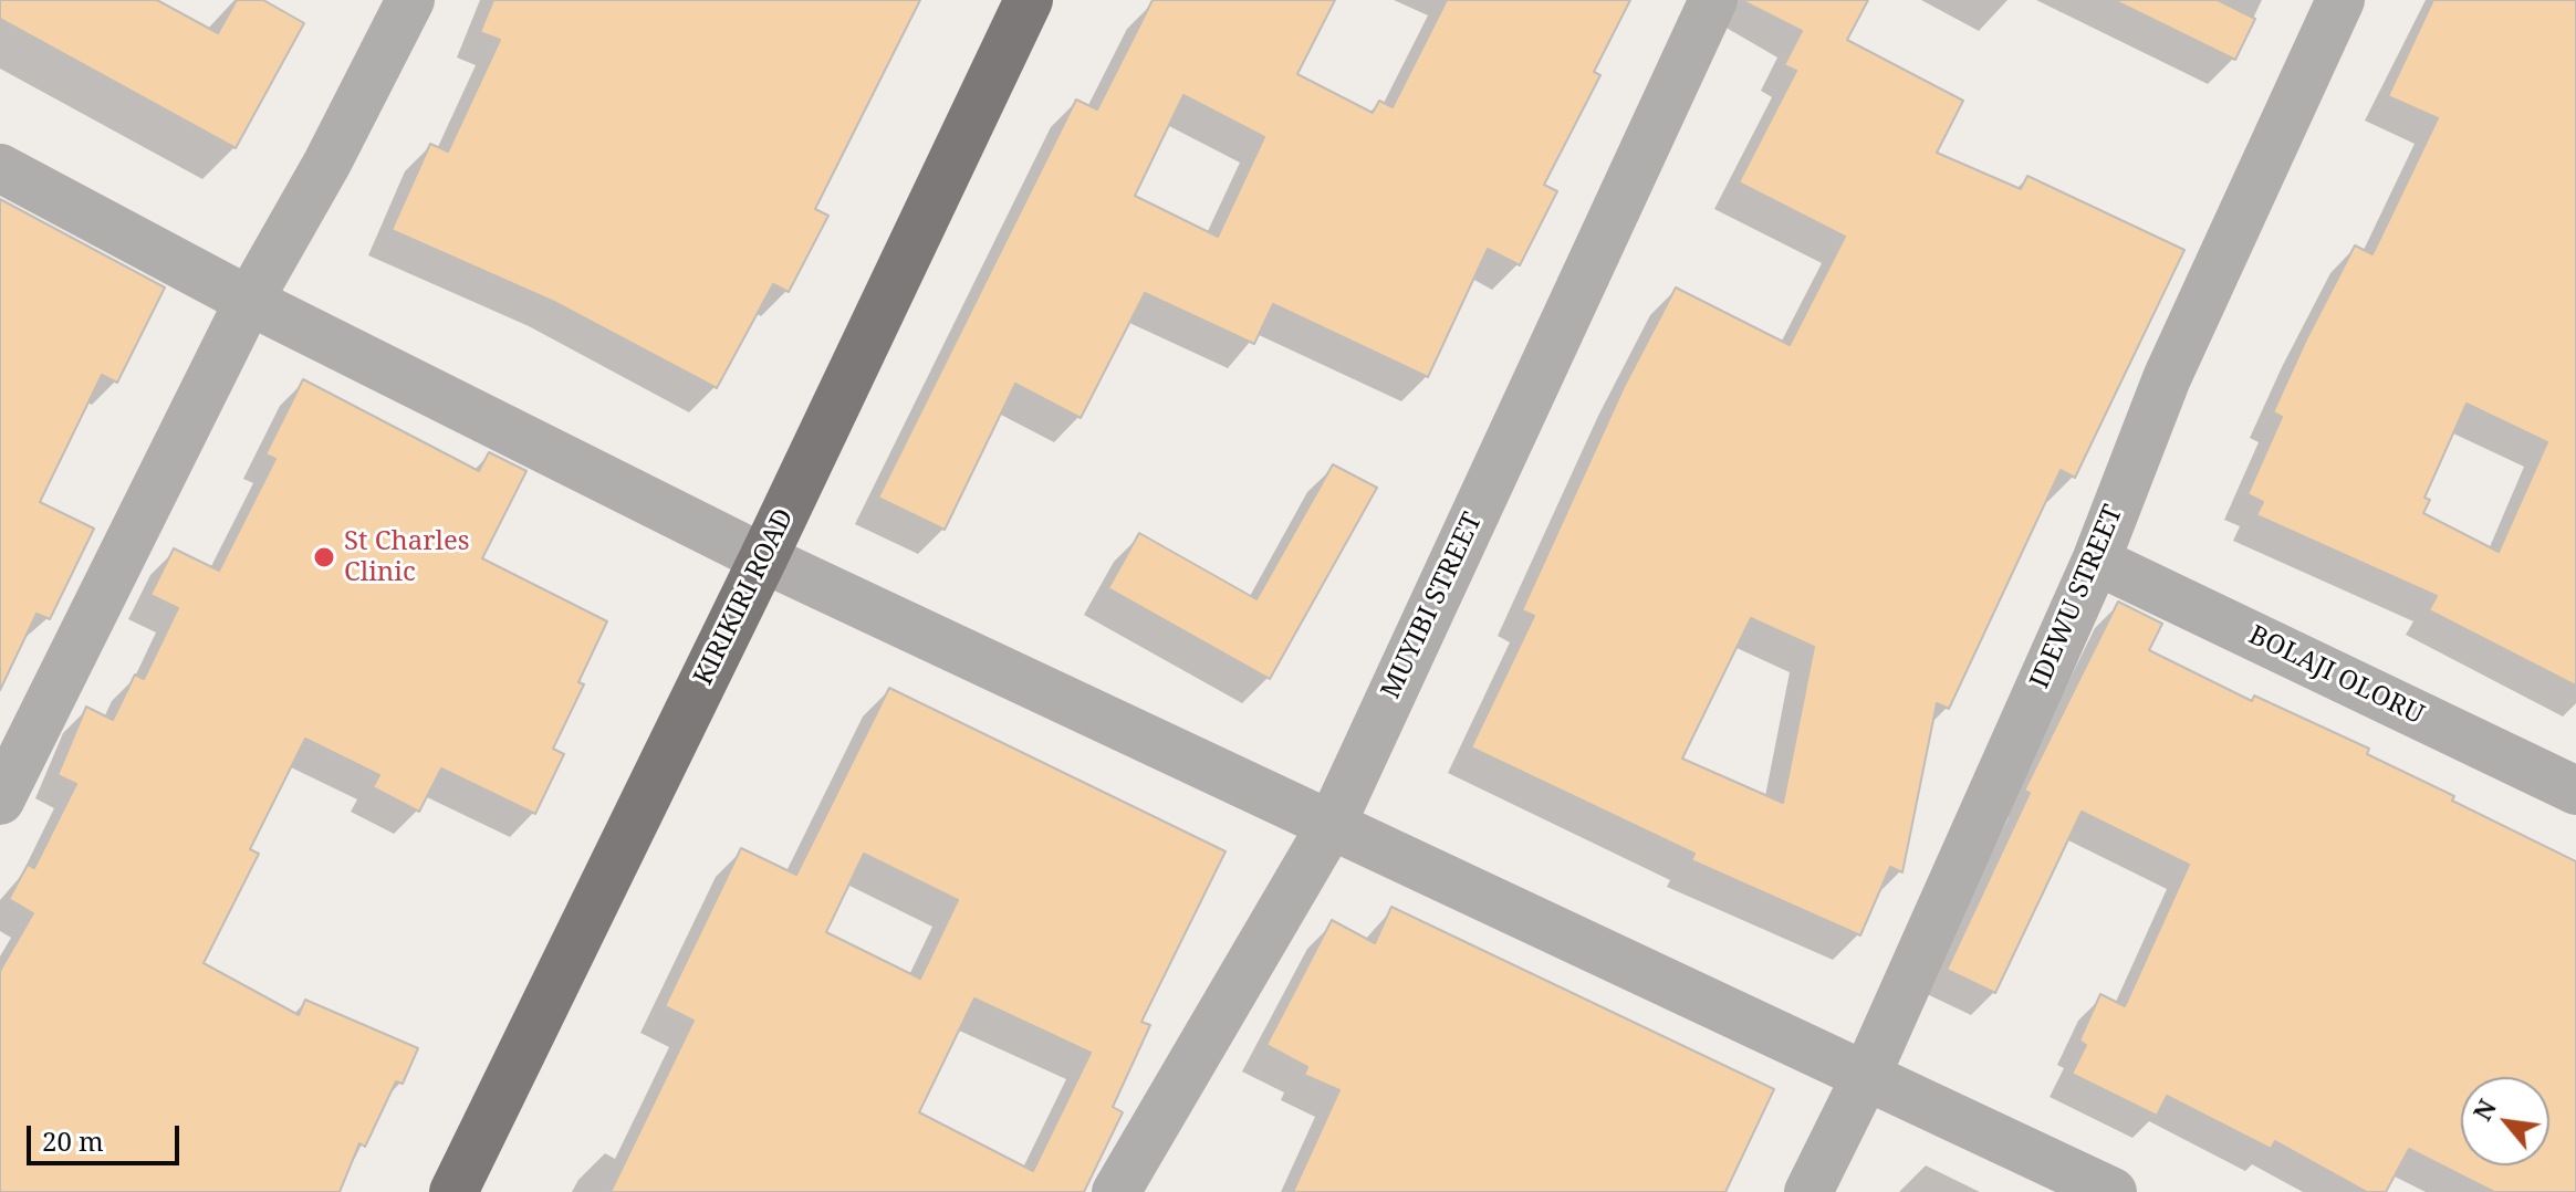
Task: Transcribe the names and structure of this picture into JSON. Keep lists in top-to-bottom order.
{
  "streets": {
    "main road": ["KIRIKIRI ROAD"],
    "street": ["IDEWU STREET", "MUYIBI STREET", "BOLAJI OLORU"]
  },
  "crossings": [
    ["IDEWU STREET", "BOLAJI OLORU"]
  ],
  "places": ["St Charles Clinic"],
  "scale_bar": "20 m",
  "north": "top left"
}
